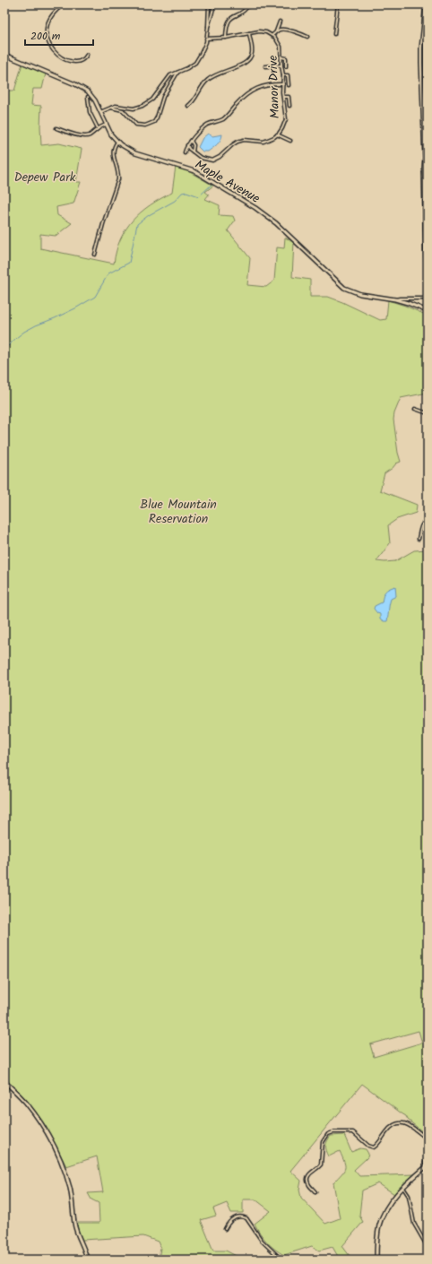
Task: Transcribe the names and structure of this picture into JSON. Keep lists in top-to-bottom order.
{
  "streets": {
    "street": ["Manor Drive", "Maple Avenue"]
  },
  "parks": ["Depew Park", "Blue Mountain Reservation"],
  "scale_bar": "200 m"
}
